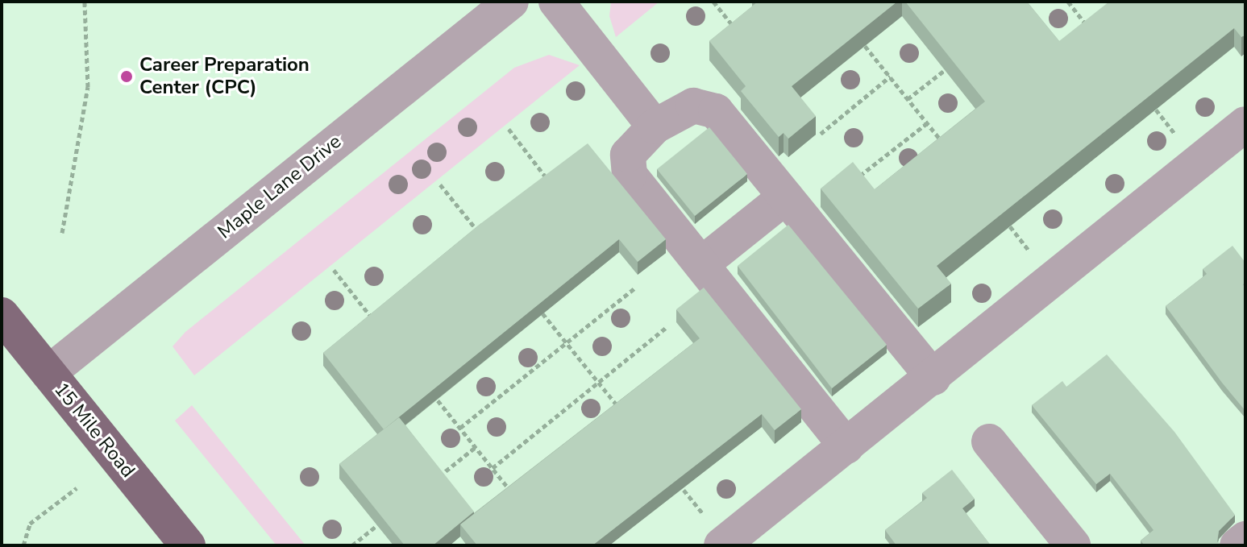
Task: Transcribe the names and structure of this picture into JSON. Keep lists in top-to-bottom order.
{
  "streets": {
    "main road": ["15 Mile Road"],
    "street": ["Maple Lane Drive"]
  },
  "crossings": [
    ["Maple Lane Drive", "15 Mile Road"]
  ],
  "places": ["Career Preparation Center (CPC)"]
}
